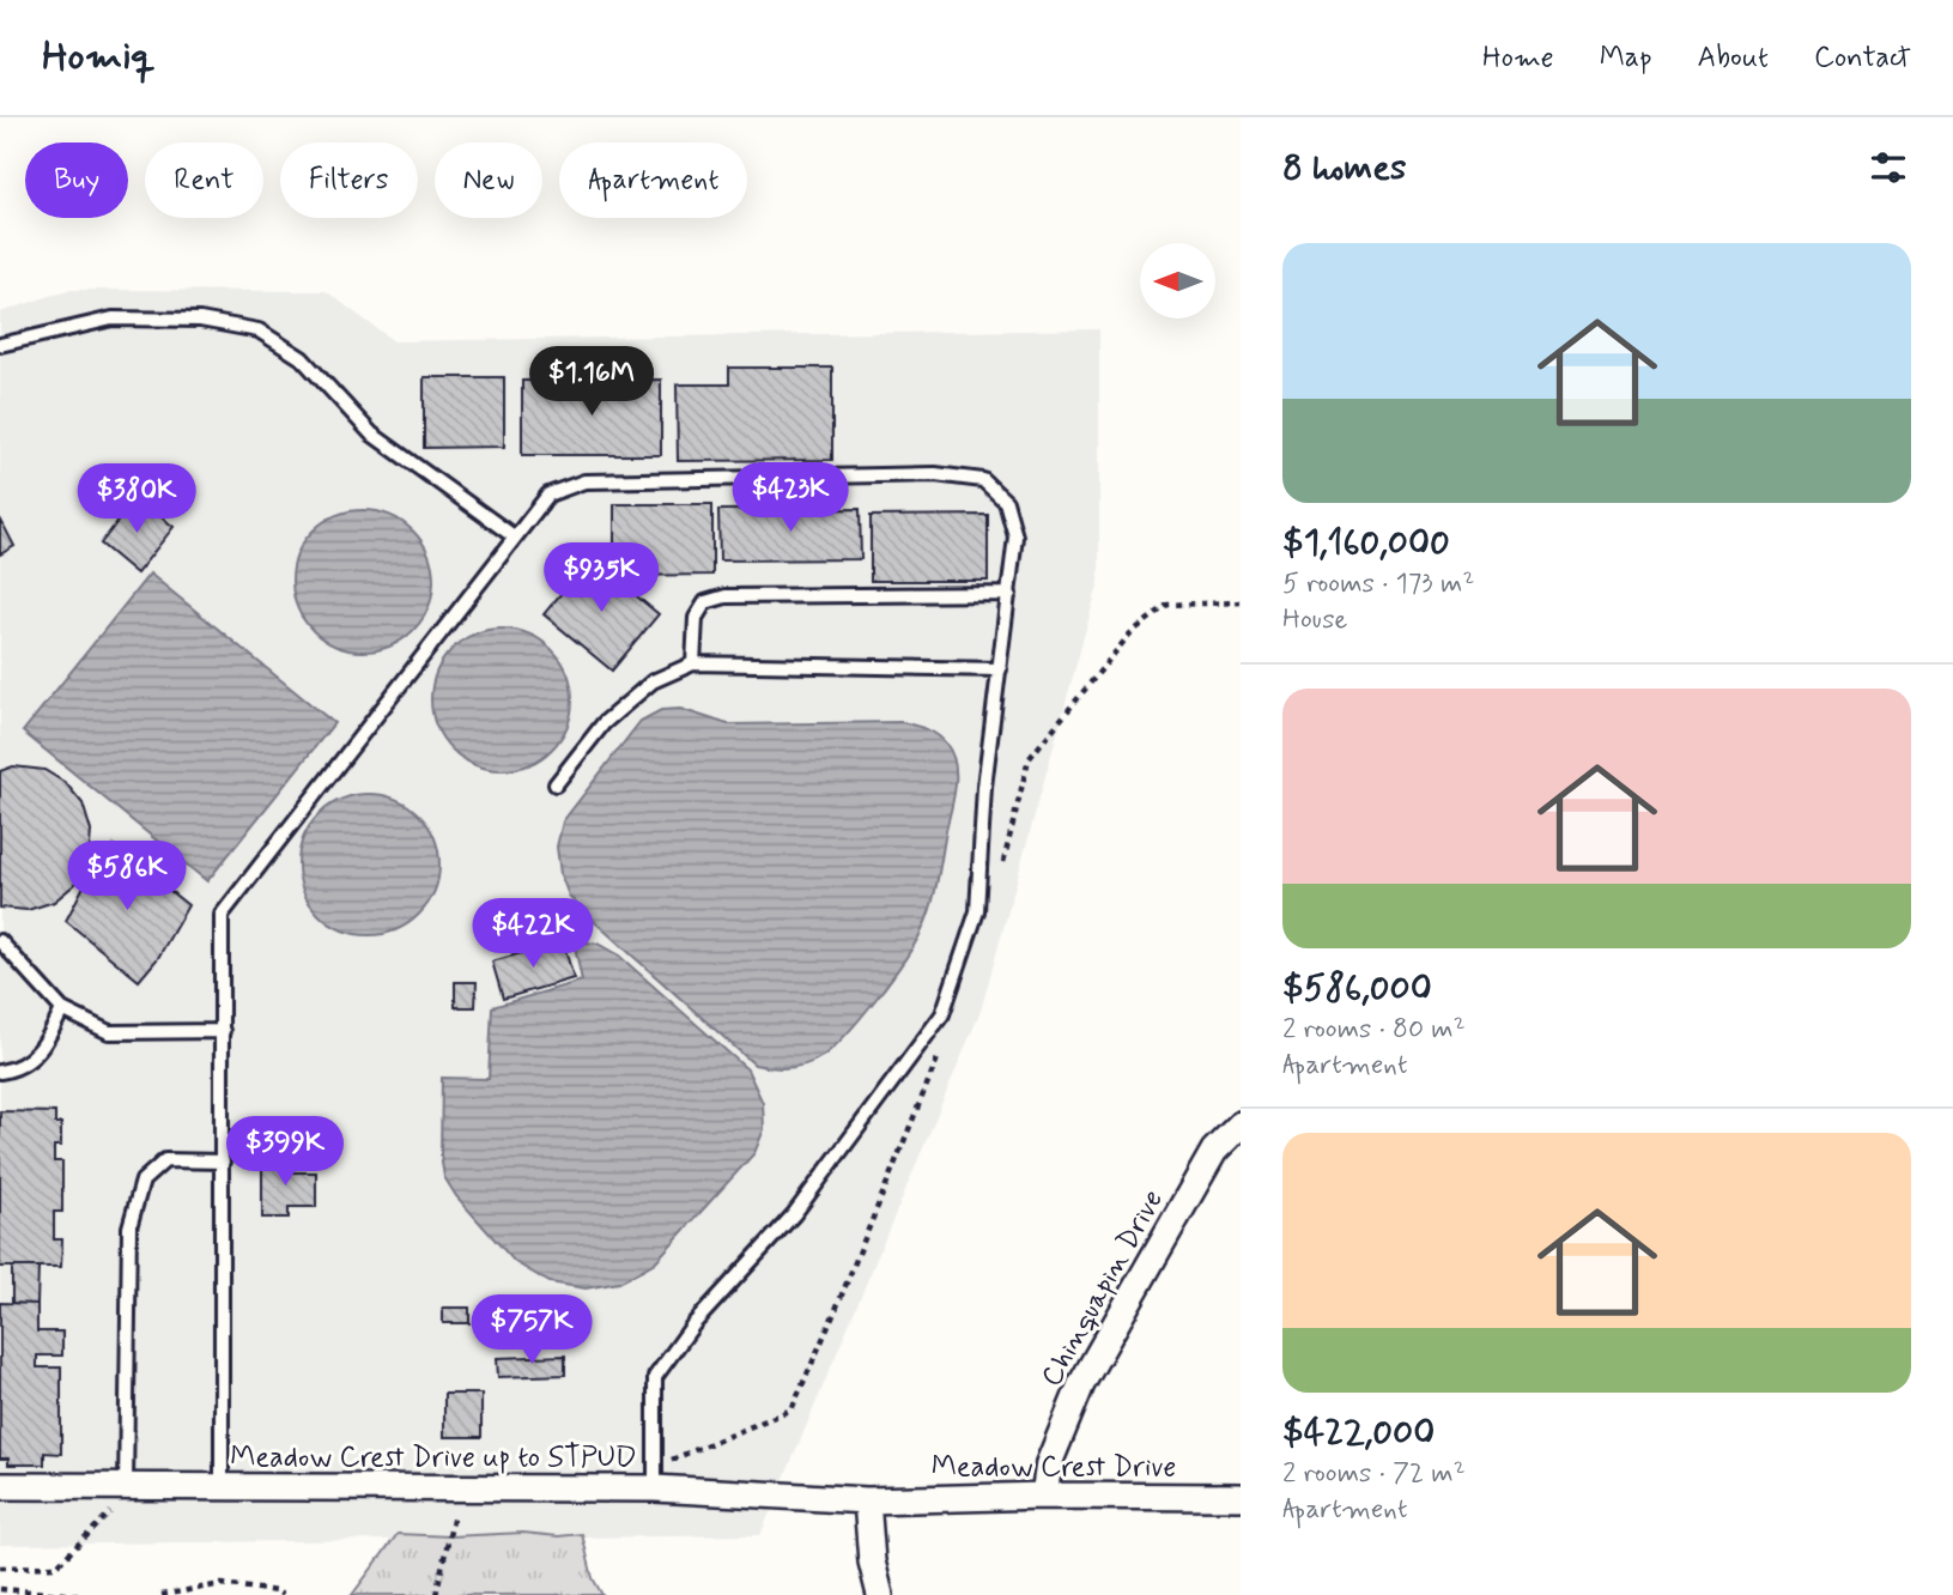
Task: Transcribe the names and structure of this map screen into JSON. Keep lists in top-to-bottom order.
{
  "streets": {
    "street": ["Chinquapin Drive", "Meadow Crest Drive up to STPUD", "Meadow Crest Drive"]
  },
  "crossings": [
    ["Chinquapin Drive", "Meadow Crest Drive"],
    ["Meadow Crest Drive up to STPUD", "Meadow Crest Drive"]
  ],
  "north": "left",
  "page": {
    "header": "Homiq",
    "nav": [
      "Home",
      "Map",
      "About",
      "Contact"
    ],
    "heading": "8 homes",
    "chip": [
      "Buy",
      "Rent",
      "Filters",
      "New",
      "Apartment"
    ],
    "list": [
      {
        "name": "$1,160,000",
        "note": "5 rooms · 173 m² · House"
      },
      {
        "name": "$586,000",
        "note": "2 rooms · 80 m² · Apartment"
      },
      {
        "name": "$422,000",
        "note": "2 rooms · 72 m² · Apartment"
      }
    ],
    "price": [
      "$1.16M",
      "$423K",
      "$380K",
      "$935K",
      "$586K",
      "$422K",
      "$399K",
      "$757K"
    ]
  }
}
